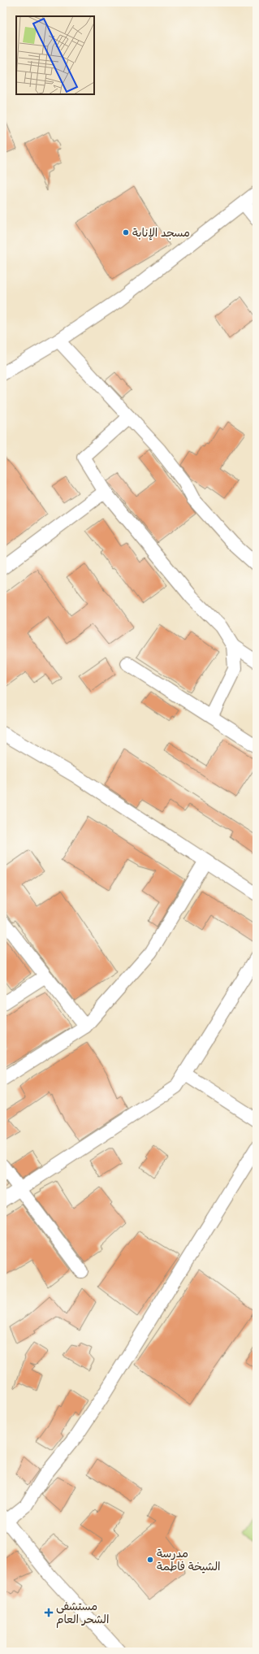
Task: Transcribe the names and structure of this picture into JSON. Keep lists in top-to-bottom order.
{
  "places": {
    "other": ["مسجد الإنابة", "مدرسة الشيخة فاطمة"],
    "health": ["مستشفى الشحر العام"]
  }
}
